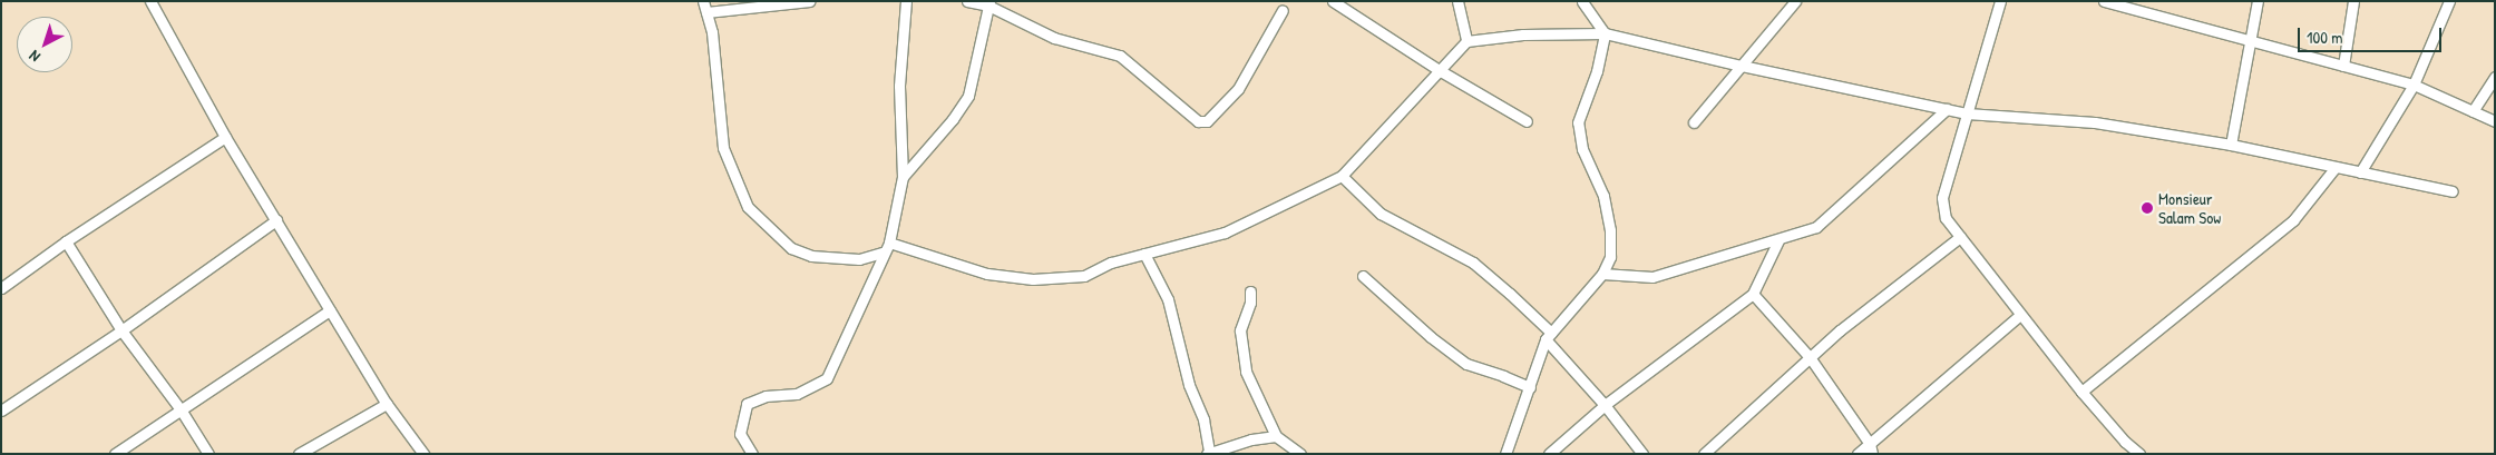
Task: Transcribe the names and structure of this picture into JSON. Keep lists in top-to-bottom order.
{
  "places": ["Monsieur Salam Sow"],
  "scale_bar": "100 m",
  "north": "bottom left"
}
